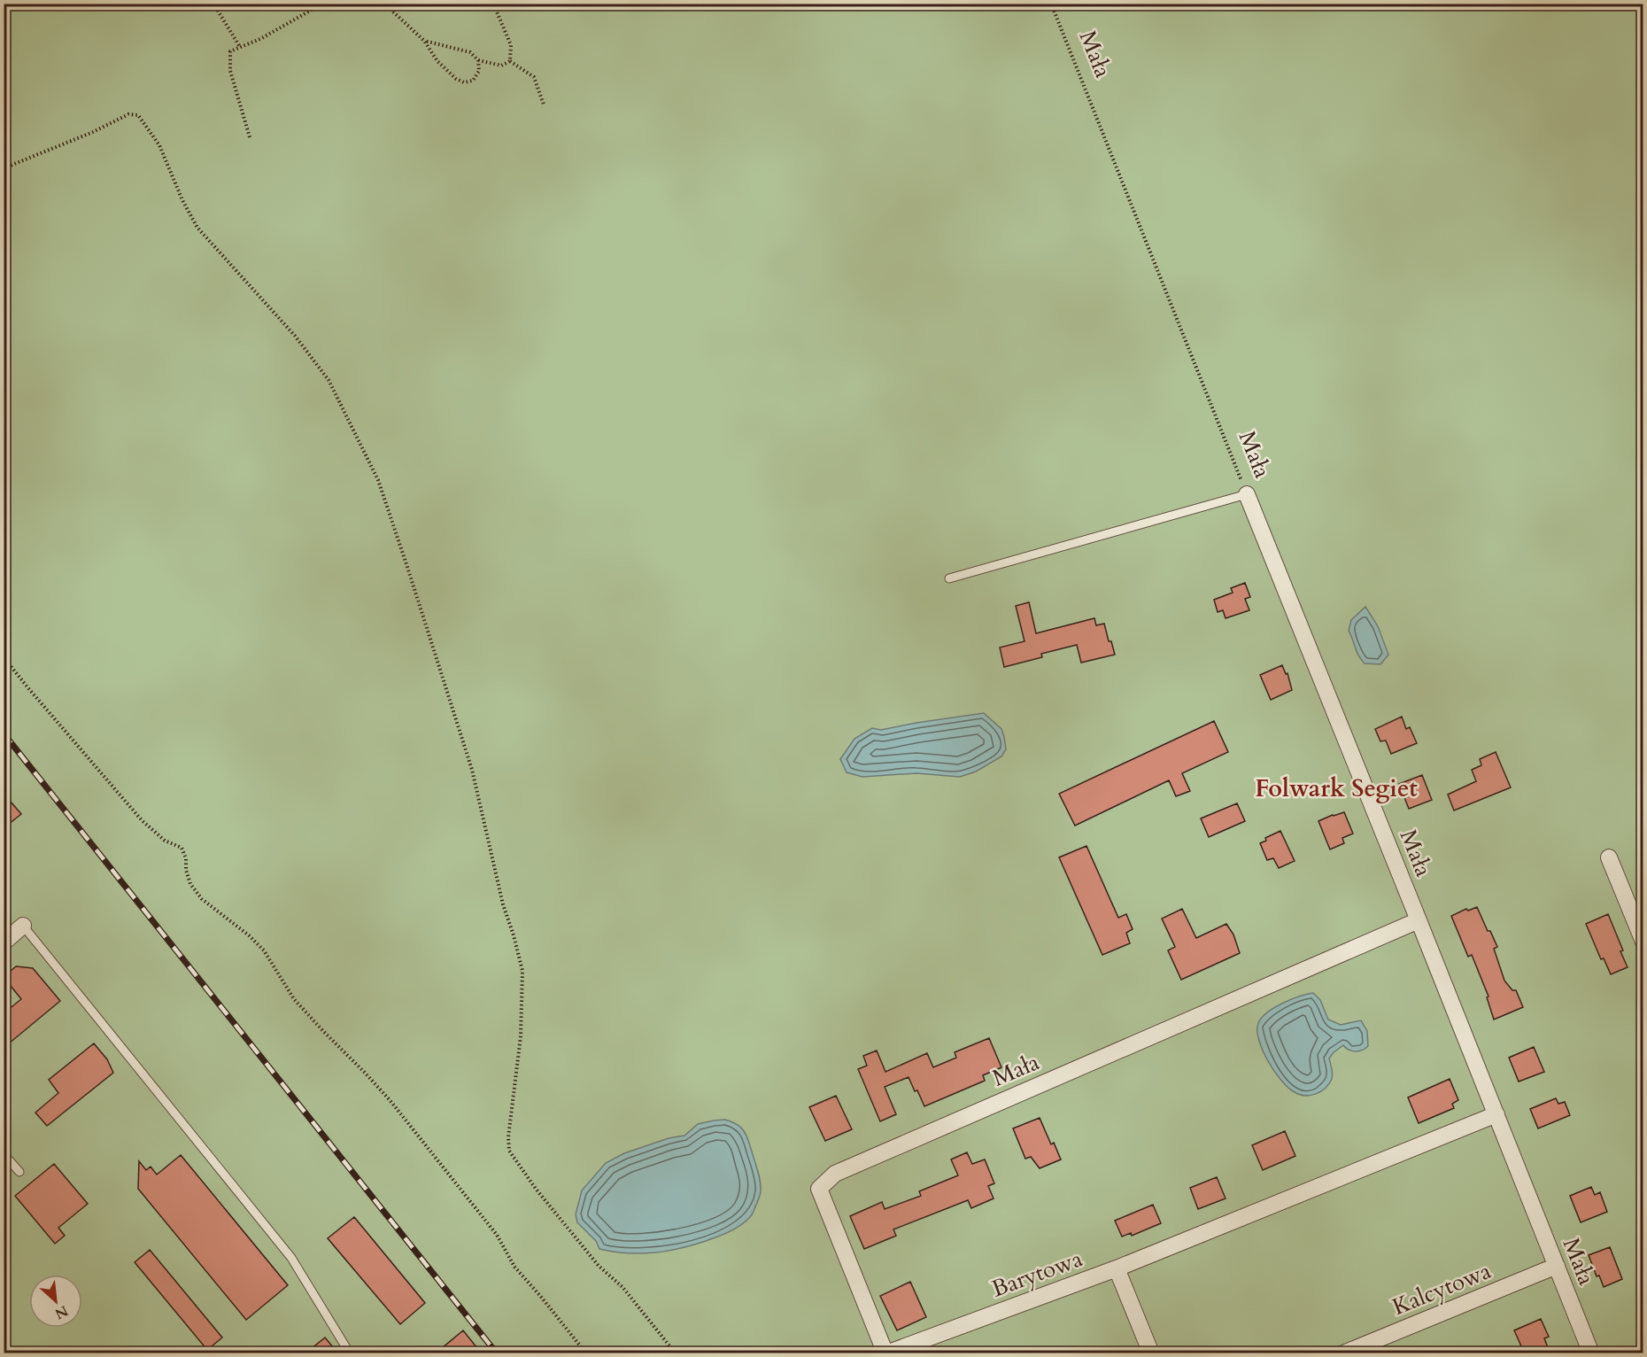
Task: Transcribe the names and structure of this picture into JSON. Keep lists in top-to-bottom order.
{
  "streets": {
    "street": ["Mała", "Barytowa", "Kalcytowa"]
  },
  "crossings": [
    ["Mała", "Barytowa"],
    ["Mała", "Kalcytowa"]
  ],
  "districts": ["Folwark Segiet"],
  "north": "bottom right"
}
